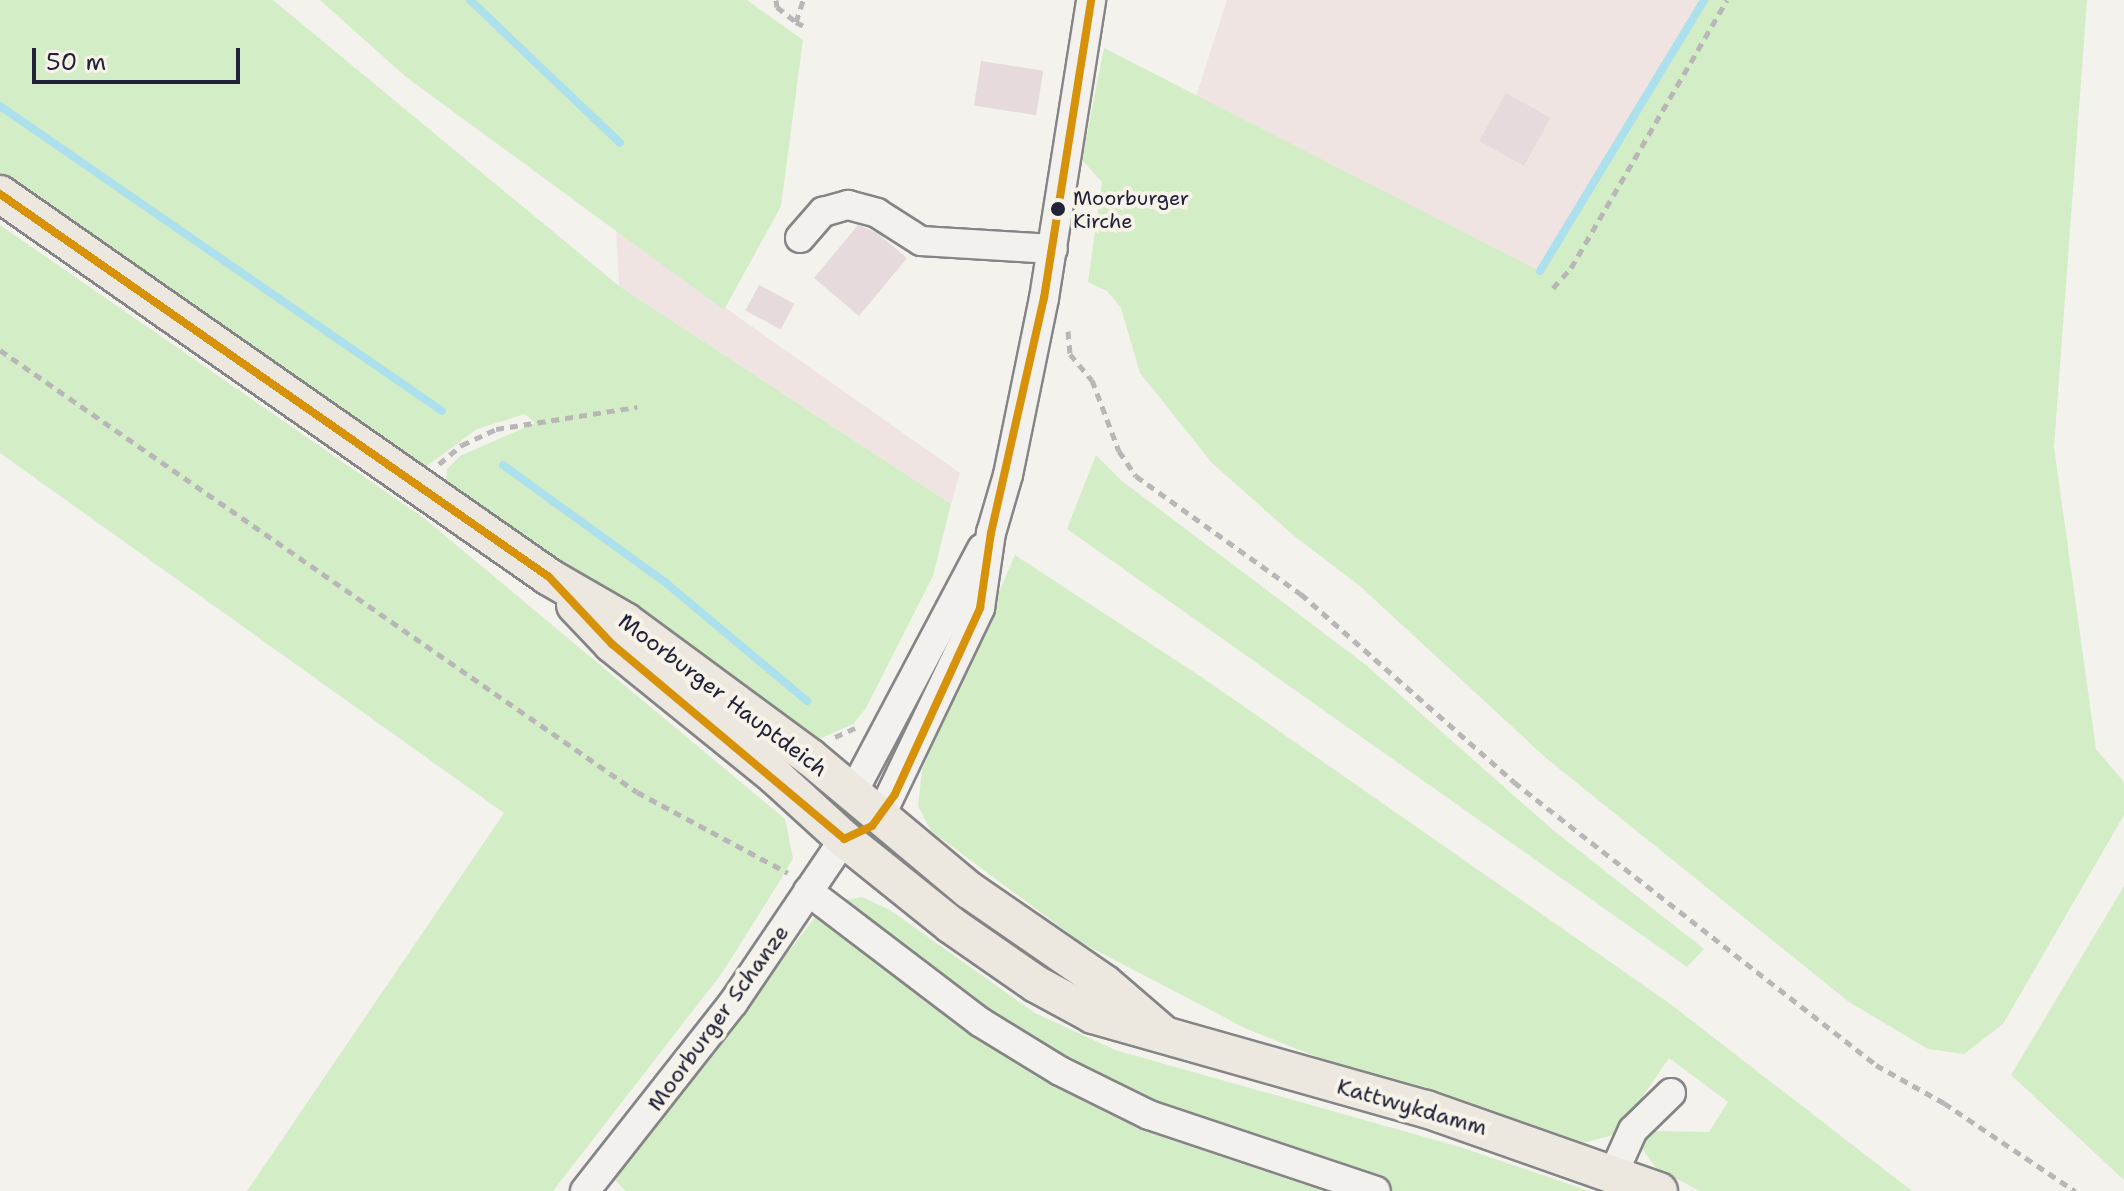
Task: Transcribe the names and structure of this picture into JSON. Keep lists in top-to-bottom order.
{
  "streets": {
    "main road": ["Moorburger Hauptdeich", "Kattwykdamm"],
    "street": ["Moorburger Schanze"]
  },
  "crossings": [
    ["Moorburger Hauptdeich", "Moorburger Schanze"],
    ["Moorburger Hauptdeich", "Kattwykdamm"],
    ["Moorburger Schanze", "Kattwykdamm"]
  ],
  "places": ["Moorburger Kirche"],
  "scale_bar": "50 m"
}
